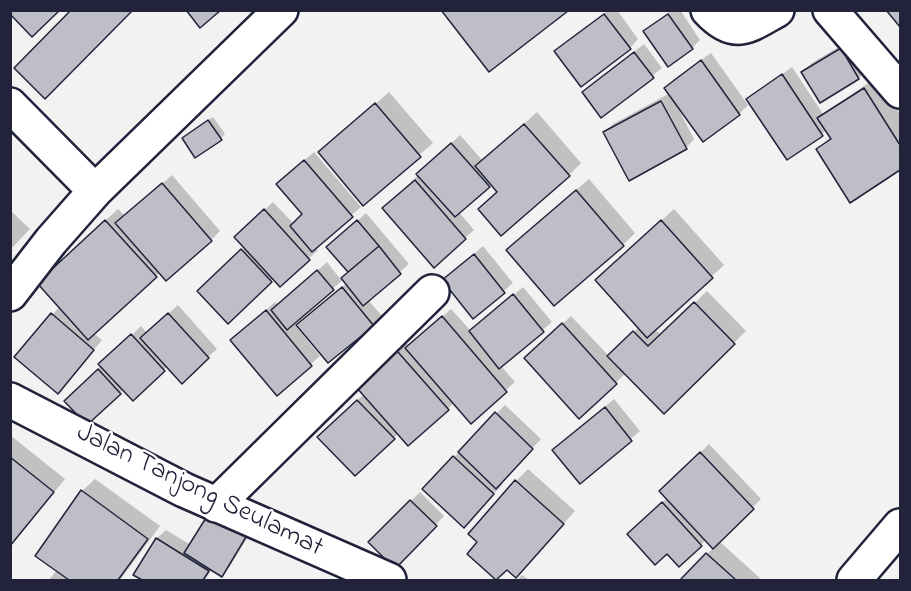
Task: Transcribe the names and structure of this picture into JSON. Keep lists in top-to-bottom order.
{
  "streets": {
    "street": ["Jalan Tanjong Seulamat"]
  }
}
